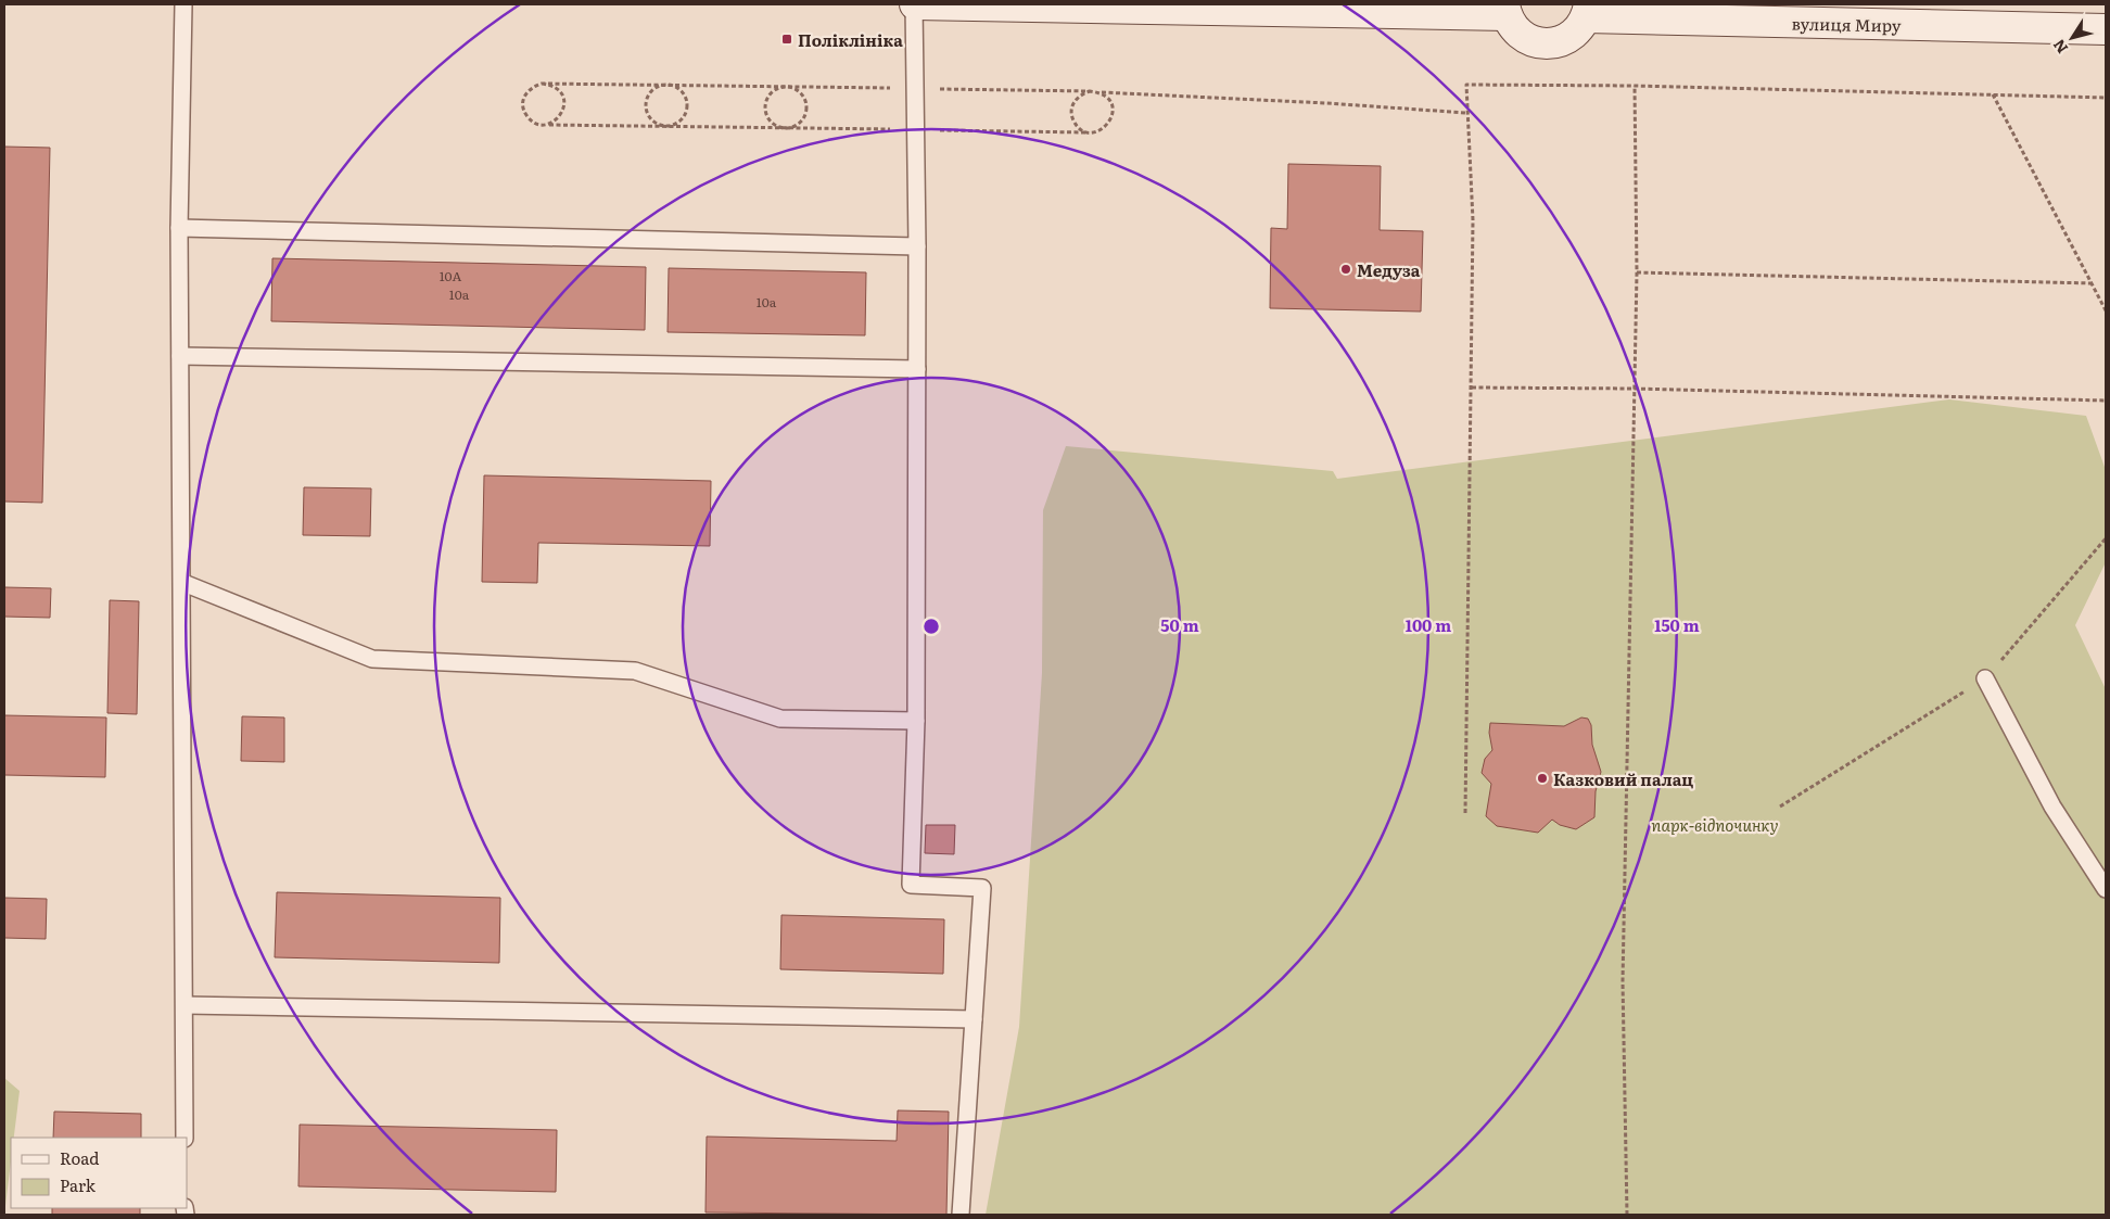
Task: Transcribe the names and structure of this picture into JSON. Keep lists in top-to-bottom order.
{
  "streets": {
    "main road": ["вулиця Миру"]
  },
  "parks": ["парк-відпочинку"],
  "places": {
    "transit": ["Поліклініка"],
    "other": ["Медуза", "Казковий палац"]
  },
  "house_numbers": ["10А", "10а", "10а"],
  "legend": ["Road", "Park"],
  "north": "bottom left",
  "rings": ["50 m", "100 m", "150 m"]
}
